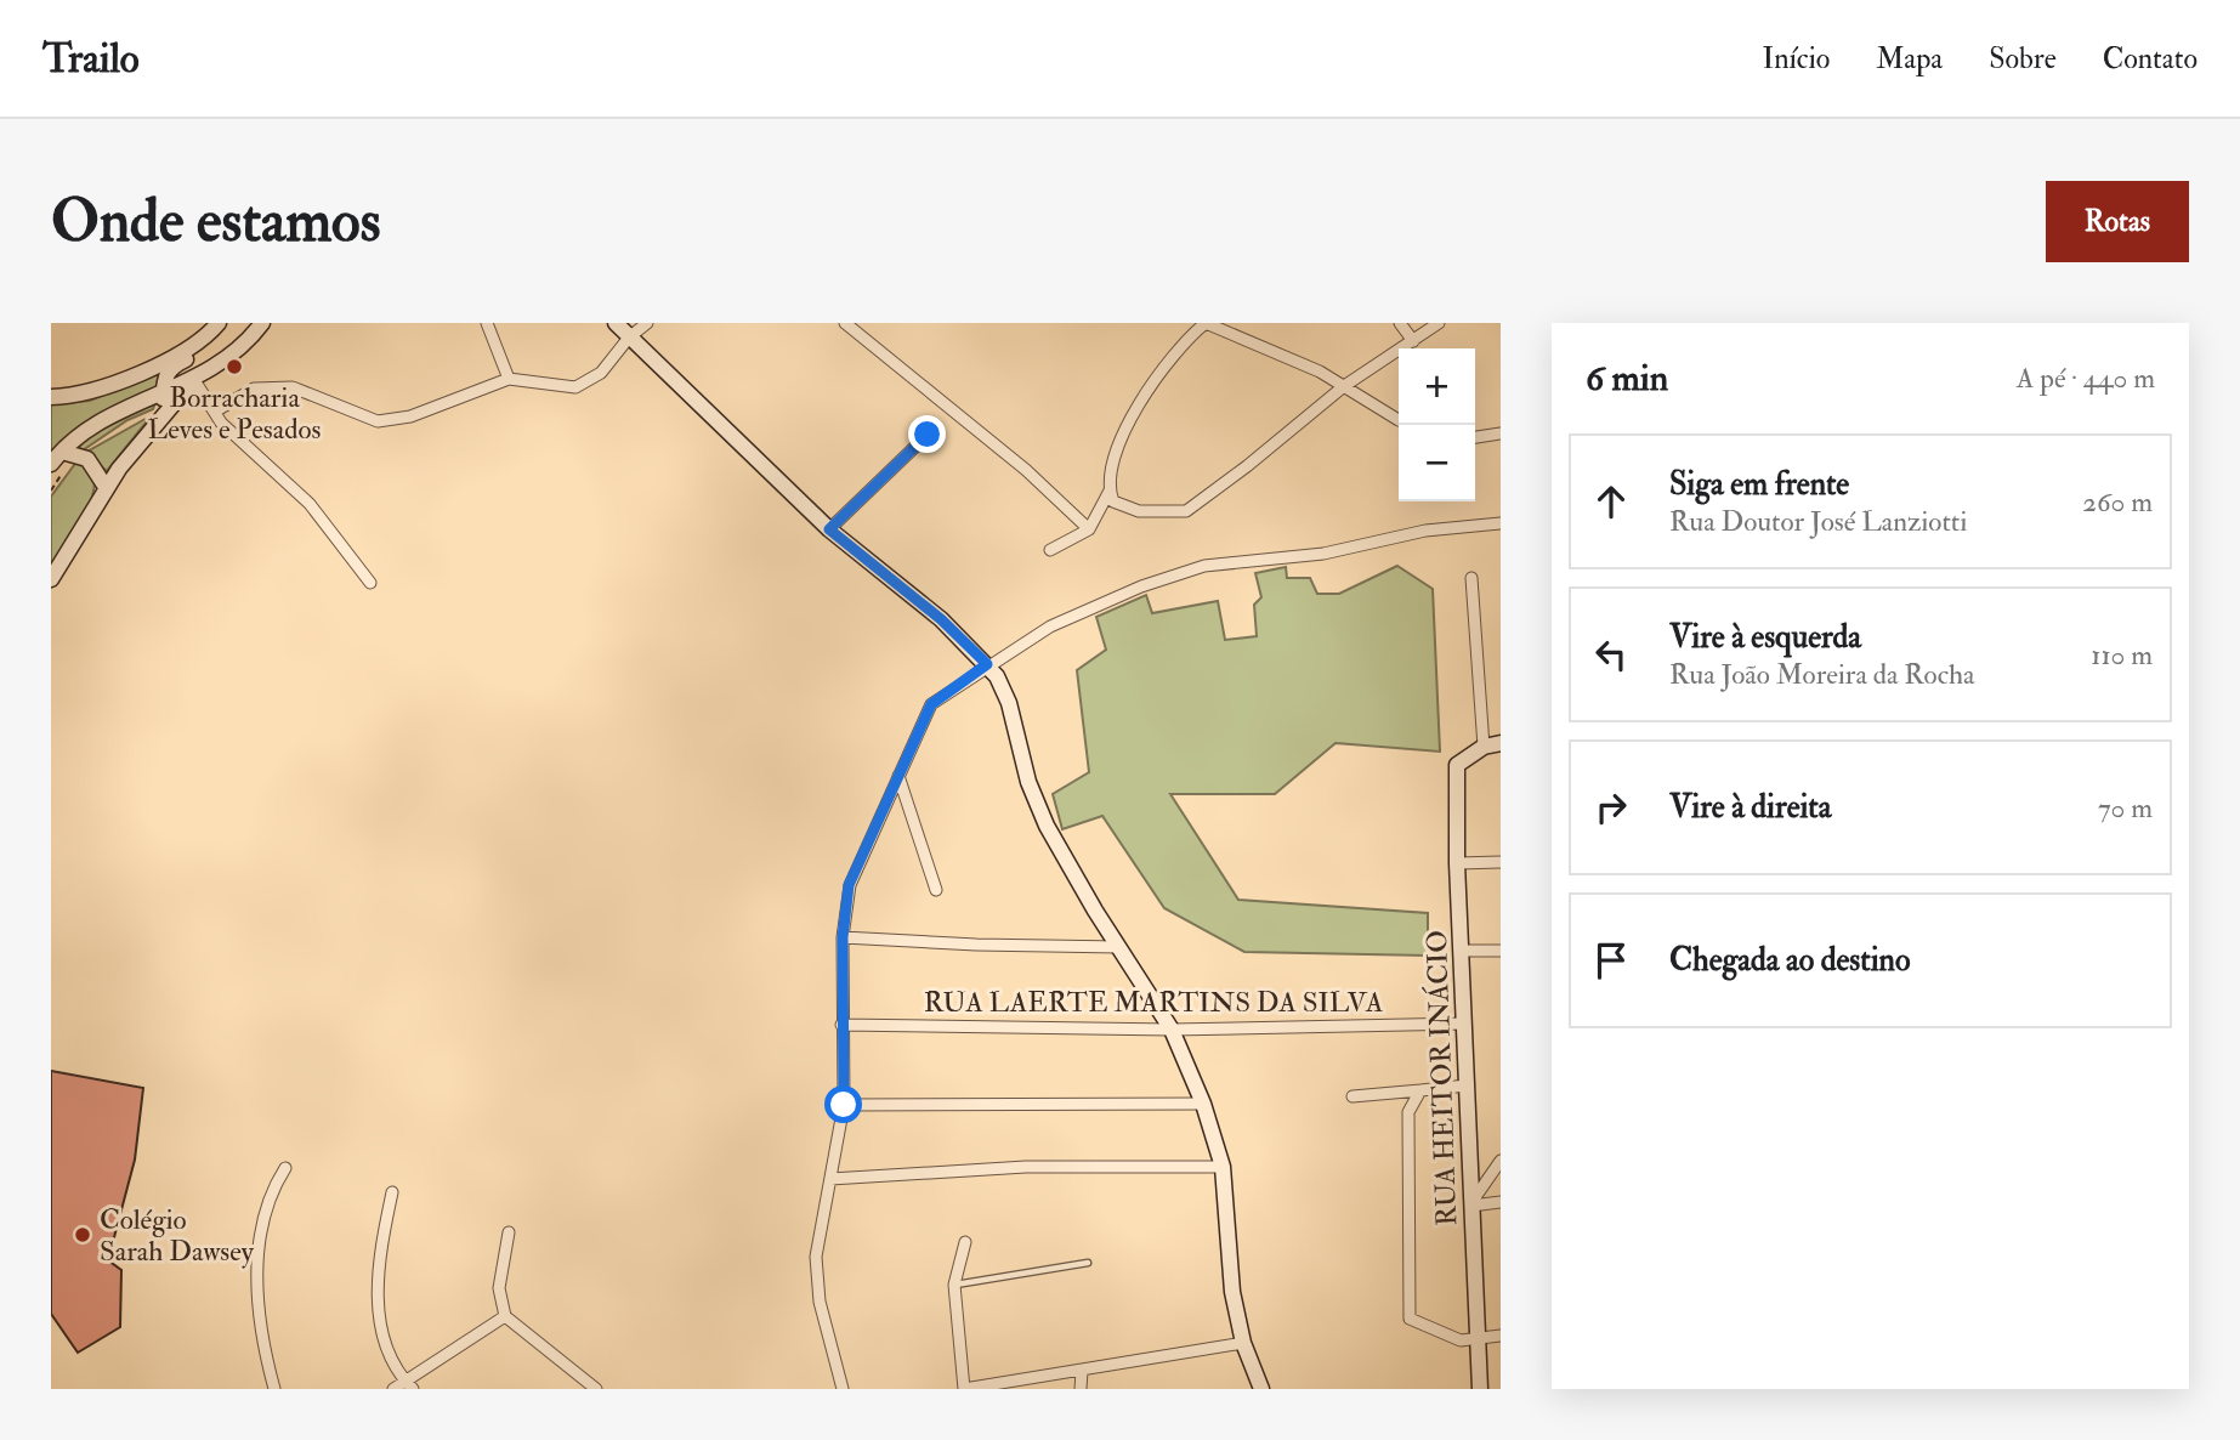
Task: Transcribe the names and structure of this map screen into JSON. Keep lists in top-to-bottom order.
{
  "streets": {
    "street": ["RUA LAERTE MARTINS DA SILVA", "RUA HEITOR INÁCIO"]
  },
  "crossings": [
    ["RUA LAERTE MARTINS DA SILVA", "RUA HEITOR INÁCIO"]
  ],
  "places": ["Borracharia Leves e Pesados", "Colégio Sarah Dawsey"],
  "page": {
    "header": "Trailo",
    "nav": [
      "Início",
      "Mapa",
      "Sobre",
      "Contato"
    ],
    "buttons": "Rotas",
    "title": "Onde estamos",
    "heading": ["6 min", "A pé · 440 m"],
    "map_buttons": ["+", "−"],
    "list": [
      ["Siga em frente", "Rua Doutor José Lanziotti", "260 m"],
      ["Vire à esquerda", "Rua João Moreira da Rocha", "110 m"],
      ["Vire à direita", "70 m"],
      "Chegada ao destino"
    ]
  }
}
